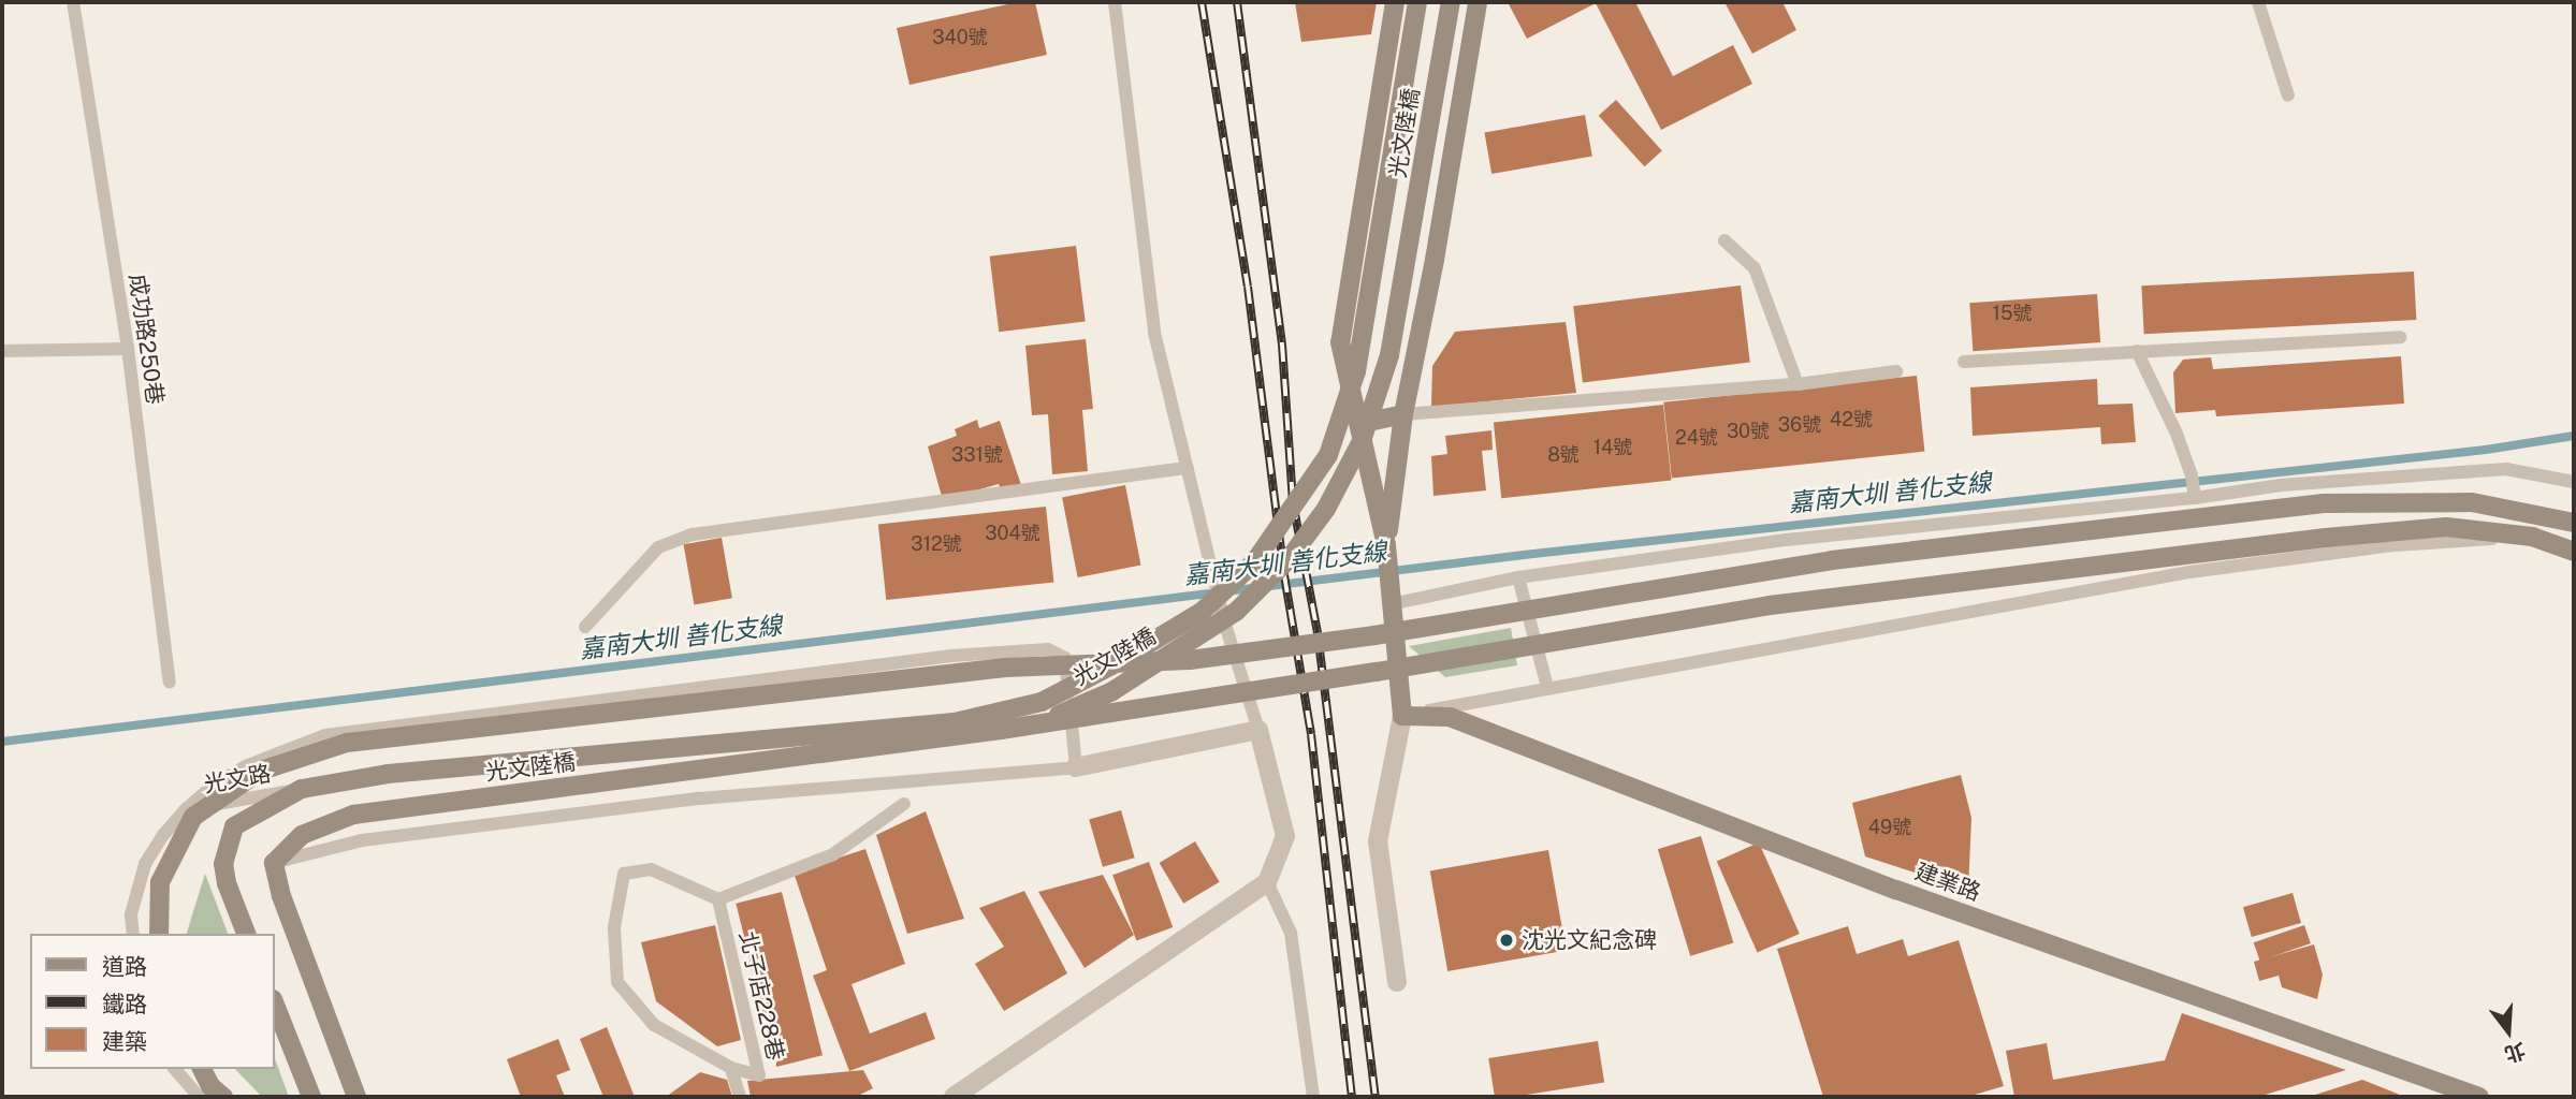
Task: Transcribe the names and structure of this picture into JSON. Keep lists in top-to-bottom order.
{
  "streets": {
    "street": ["光文陸橋", "建業路"],
    "lane": ["成功路250巷", "光文路", "北子店228巷"]
  },
  "crossings": [
    ["光文陸橋", "光文路"]
  ],
  "water": ["嘉南大圳 善化支線"],
  "places": ["沈光文紀念碑"],
  "house_numbers": [
    "340號",
    "15號",
    "42號",
    "36號",
    "30號",
    "24號",
    "14號",
    "331號",
    "8號",
    "304號",
    "312號",
    "49號"
  ],
  "legend": ["道路", "鐵路", "建築"],
  "north": "bottom"
}
